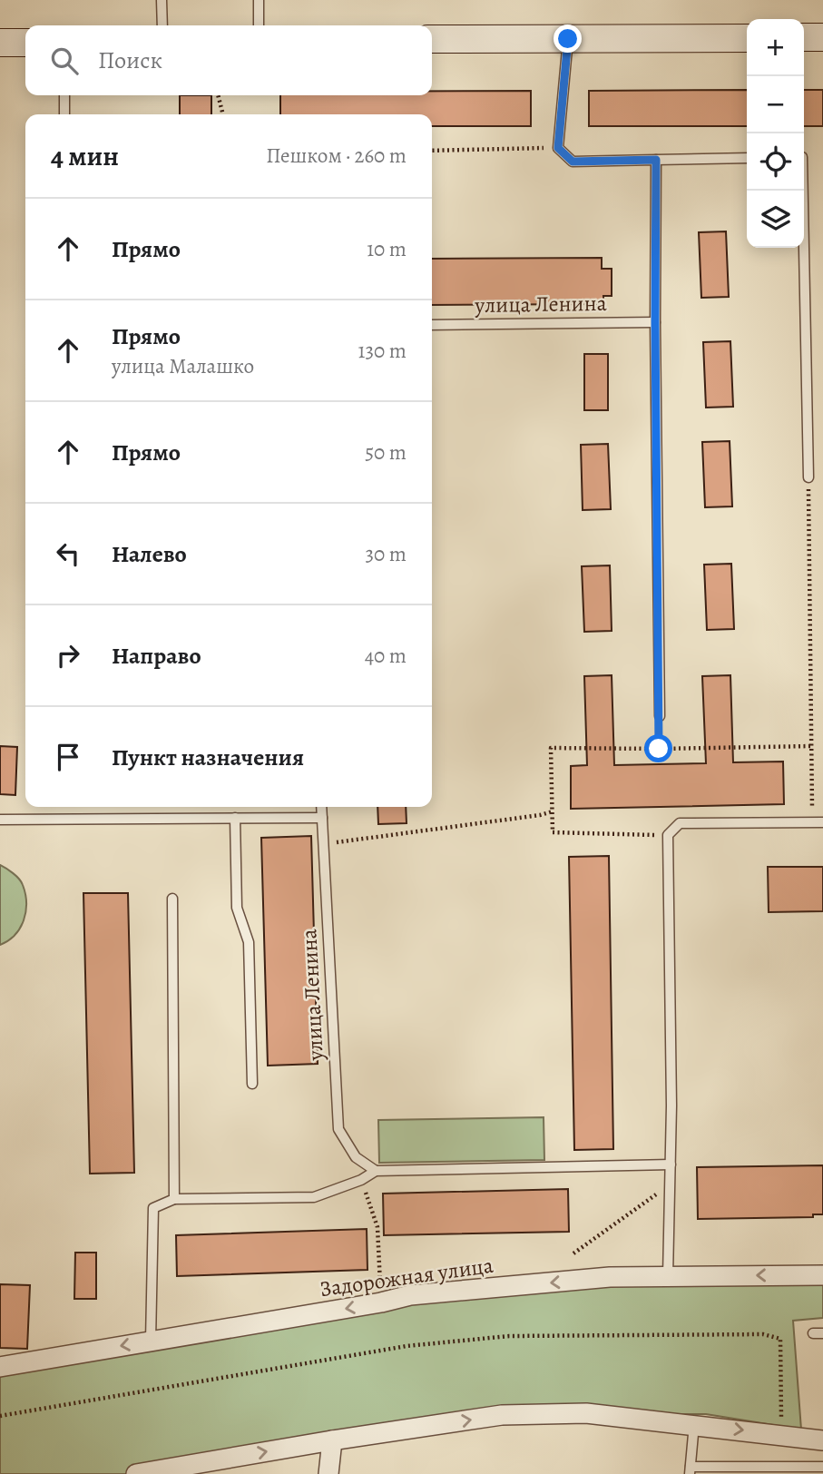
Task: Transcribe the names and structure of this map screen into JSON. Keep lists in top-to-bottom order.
{
  "streets": {
    "street": ["Задорожная улица"],
    "lane": ["улица Ленина"]
  },
  "page": {
    "map_buttons": ["+", "−"],
    "search": "Поиск",
    "heading": ["4 мин", "Пешком · 260 m"],
    "list": [
      ["Прямо", "10 m"],
      ["Прямо", "улица Малашко", "130 m"],
      ["Прямо", "50 m"],
      ["Налево", "30 m"],
      ["Направо", "40 m"],
      "Пункт назначения"
    ]
  }
}
